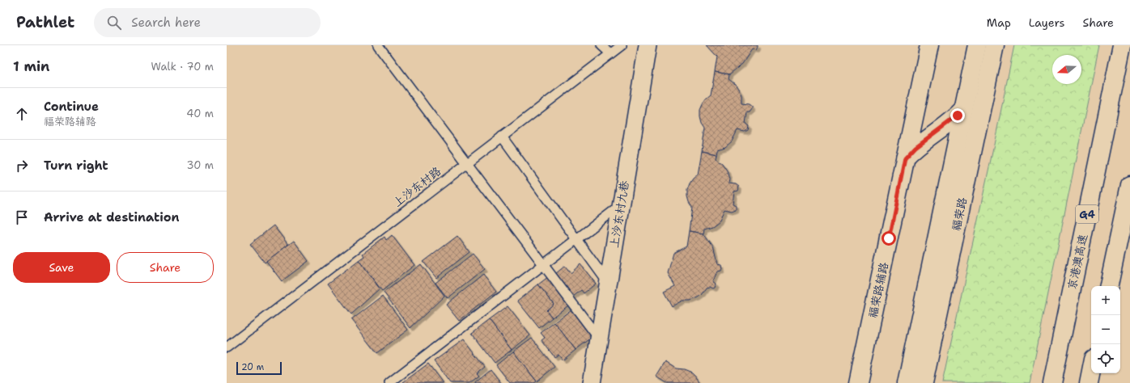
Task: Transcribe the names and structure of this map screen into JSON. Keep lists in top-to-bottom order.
{
  "streets": {
    "main road": [
      "福荣路",
      "G4",
      "京港澳高速",
      "福荣路辅路"
    ],
    "street": ["上沙东村九巷"],
    "lane": ["上沙东村路"]
  },
  "scale_bar": "20 m",
  "north": "left",
  "page": {
    "header": "Pathlet",
    "search": "Search here",
    "nav": ["Map", "Layers", "Share"],
    "heading": ["1 min", "Walk · 70 m"],
    "list": [
      ["Continue", "福荣路辅路", "40 m"],
      ["Turn right", "30 m"],
      "Arrive at destination"
    ],
    "buttons": ["Save", "Share"],
    "map_buttons": ["+", "−"],
    "scale": "20 m"
  }
}
